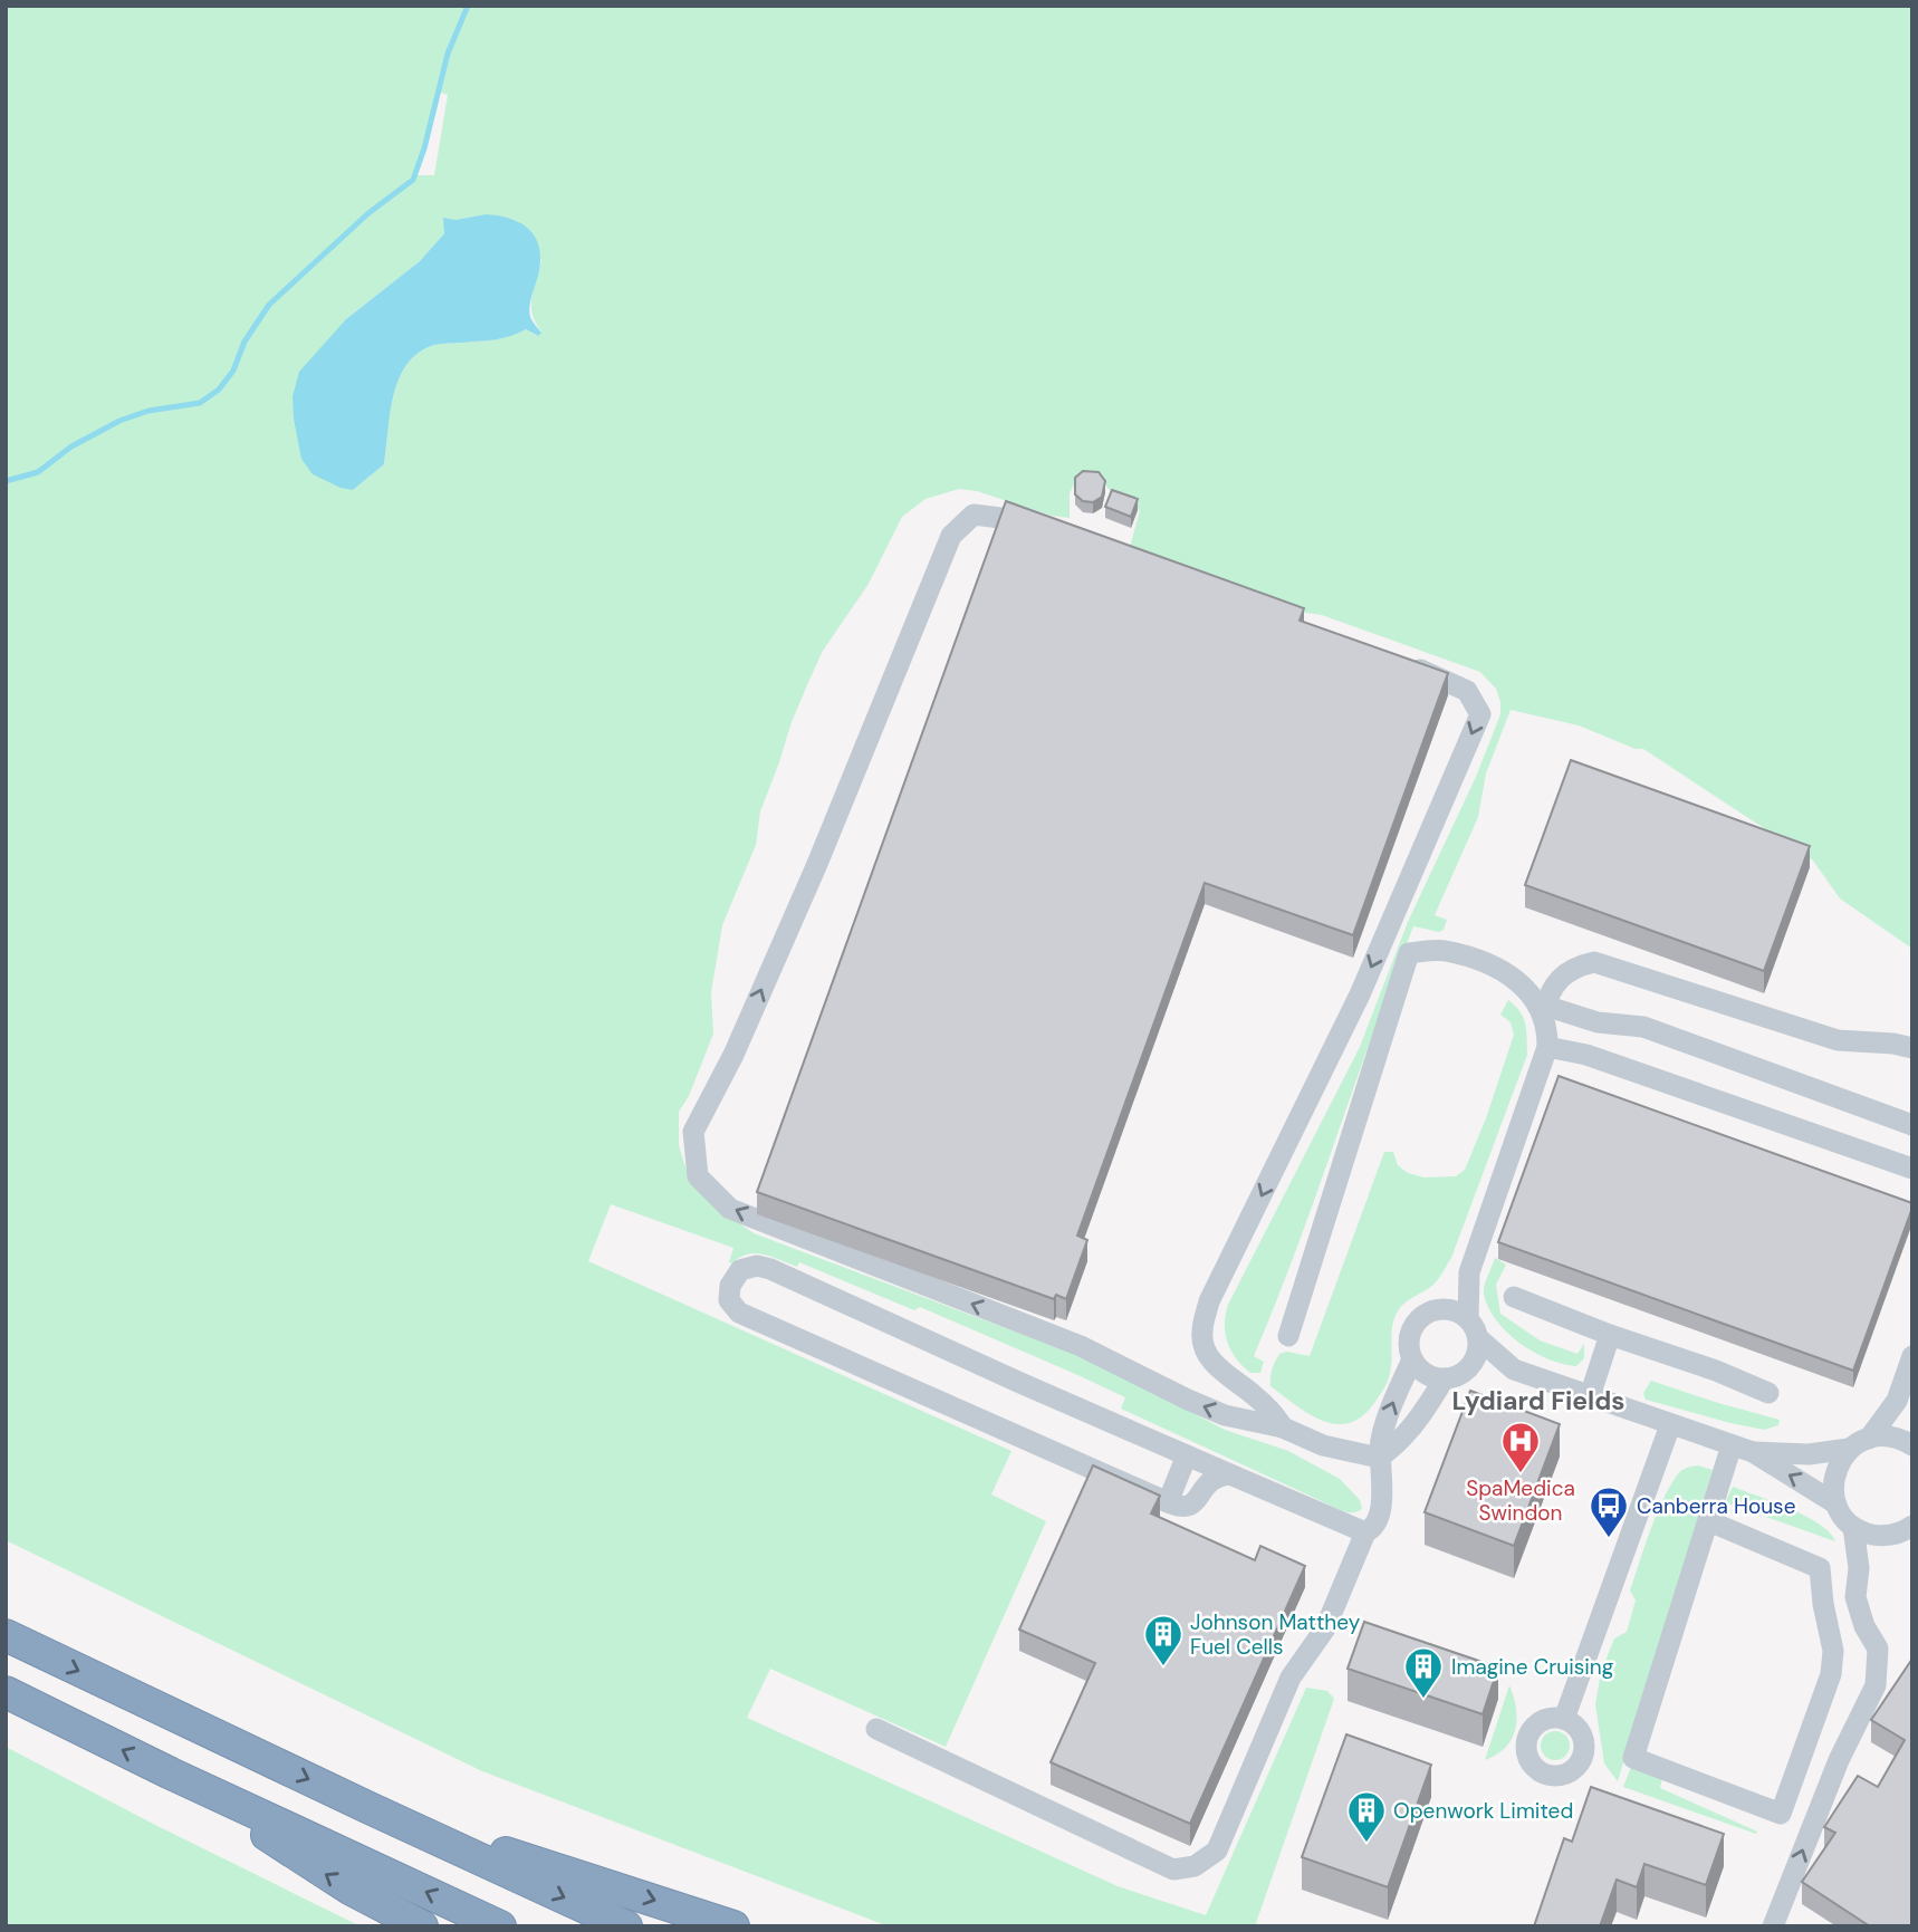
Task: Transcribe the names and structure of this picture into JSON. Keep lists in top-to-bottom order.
{
  "districts": ["Lydiard Fields"],
  "places": {
    "hospital": ["SpaMedica Swindon"],
    "bus stop": ["Canberra House"],
    "building": ["Johnson Matthey Fuel Cells", "Imagine Cruising", "Openwork Limited"]
  }
}
